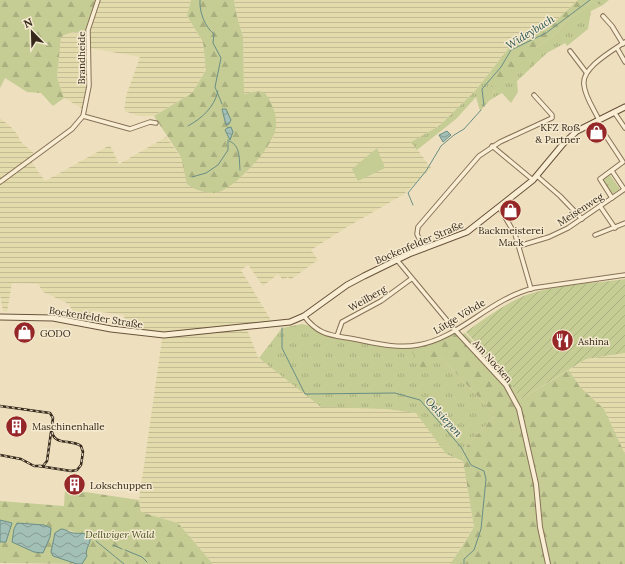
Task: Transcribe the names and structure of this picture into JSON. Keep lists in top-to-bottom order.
{
  "streets": {
    "main road": ["Bockenfelder Straße"],
    "street": [
      "Brandheide",
      "Meisenweg",
      "Weilberg",
      "Lütge Vöhde",
      "Am Nocken"
    ]
  },
  "crossings": [
    ["Bockenfelder Straße", "Lütge Vöhde"],
    ["Bockenfelder Straße", "Am Nocken"],
    ["Weilberg", "Lütge Vöhde"],
    ["Weilberg", "Am Nocken"],
    ["Lütge Vöhde", "Am Nocken"]
  ],
  "water": ["Wideybach", "Oelsiepen"],
  "parks": ["Dellwiger Wald"],
  "places": {
    "shop": ["KFZ Roß & Partner", "Backmeisterei Mack", "GODO"],
    "restaurant": ["Ashina"],
    "building": ["Maschinenhalle", "Lokschuppen"]
  },
  "north": "top left"
}
